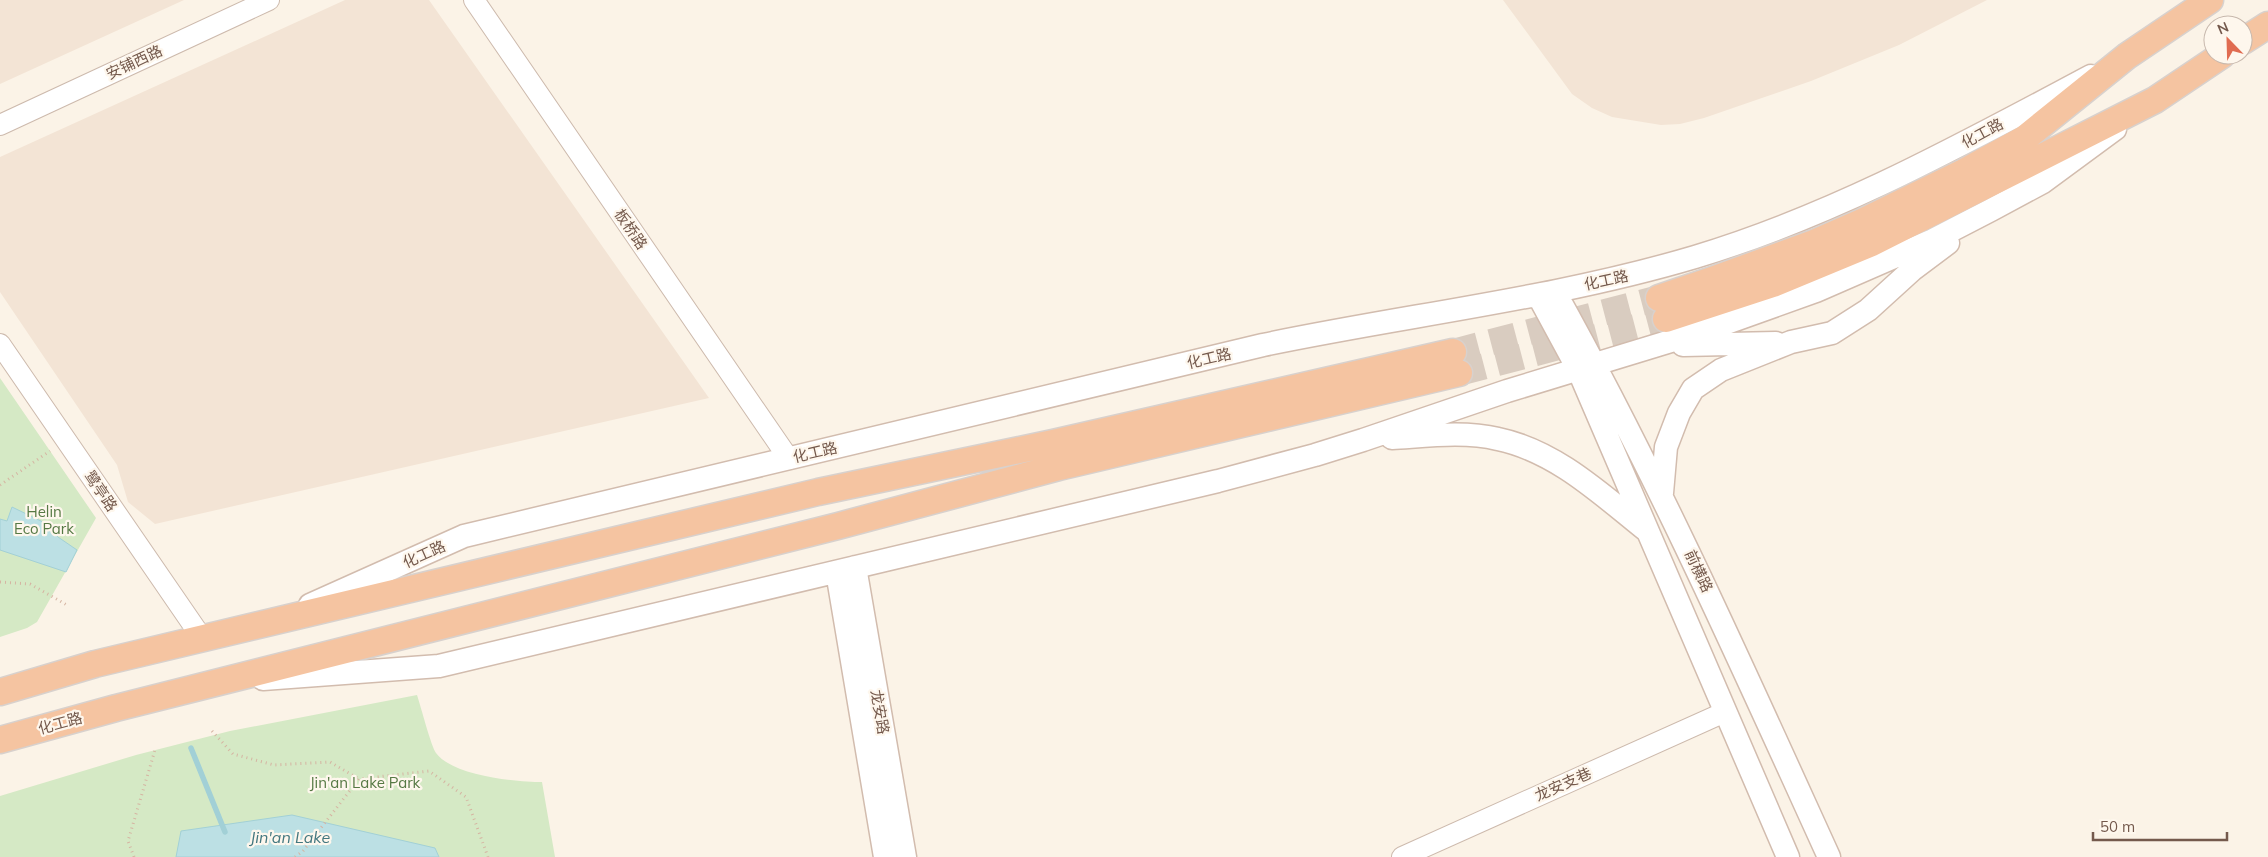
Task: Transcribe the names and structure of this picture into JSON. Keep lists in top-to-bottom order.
{
  "streets": {
    "highway": ["化工路"],
    "main road": ["前横路", "龙安路"],
    "street": [
      "安铺西路",
      "板桥路",
      "鹭亭路",
      "龙安支巷"
    ]
  },
  "crossings": [
    ["化工路", "板桥路"],
    ["化工路", "鹭亭路"],
    ["化工路", "前横路"],
    ["前横路", "龙安支巷"]
  ],
  "water": ["Jin'an Lake"],
  "parks": ["Helin Eco Park", "Jin'an Lake Park"],
  "scale_bar": "50 m",
  "north": "top left"
}
